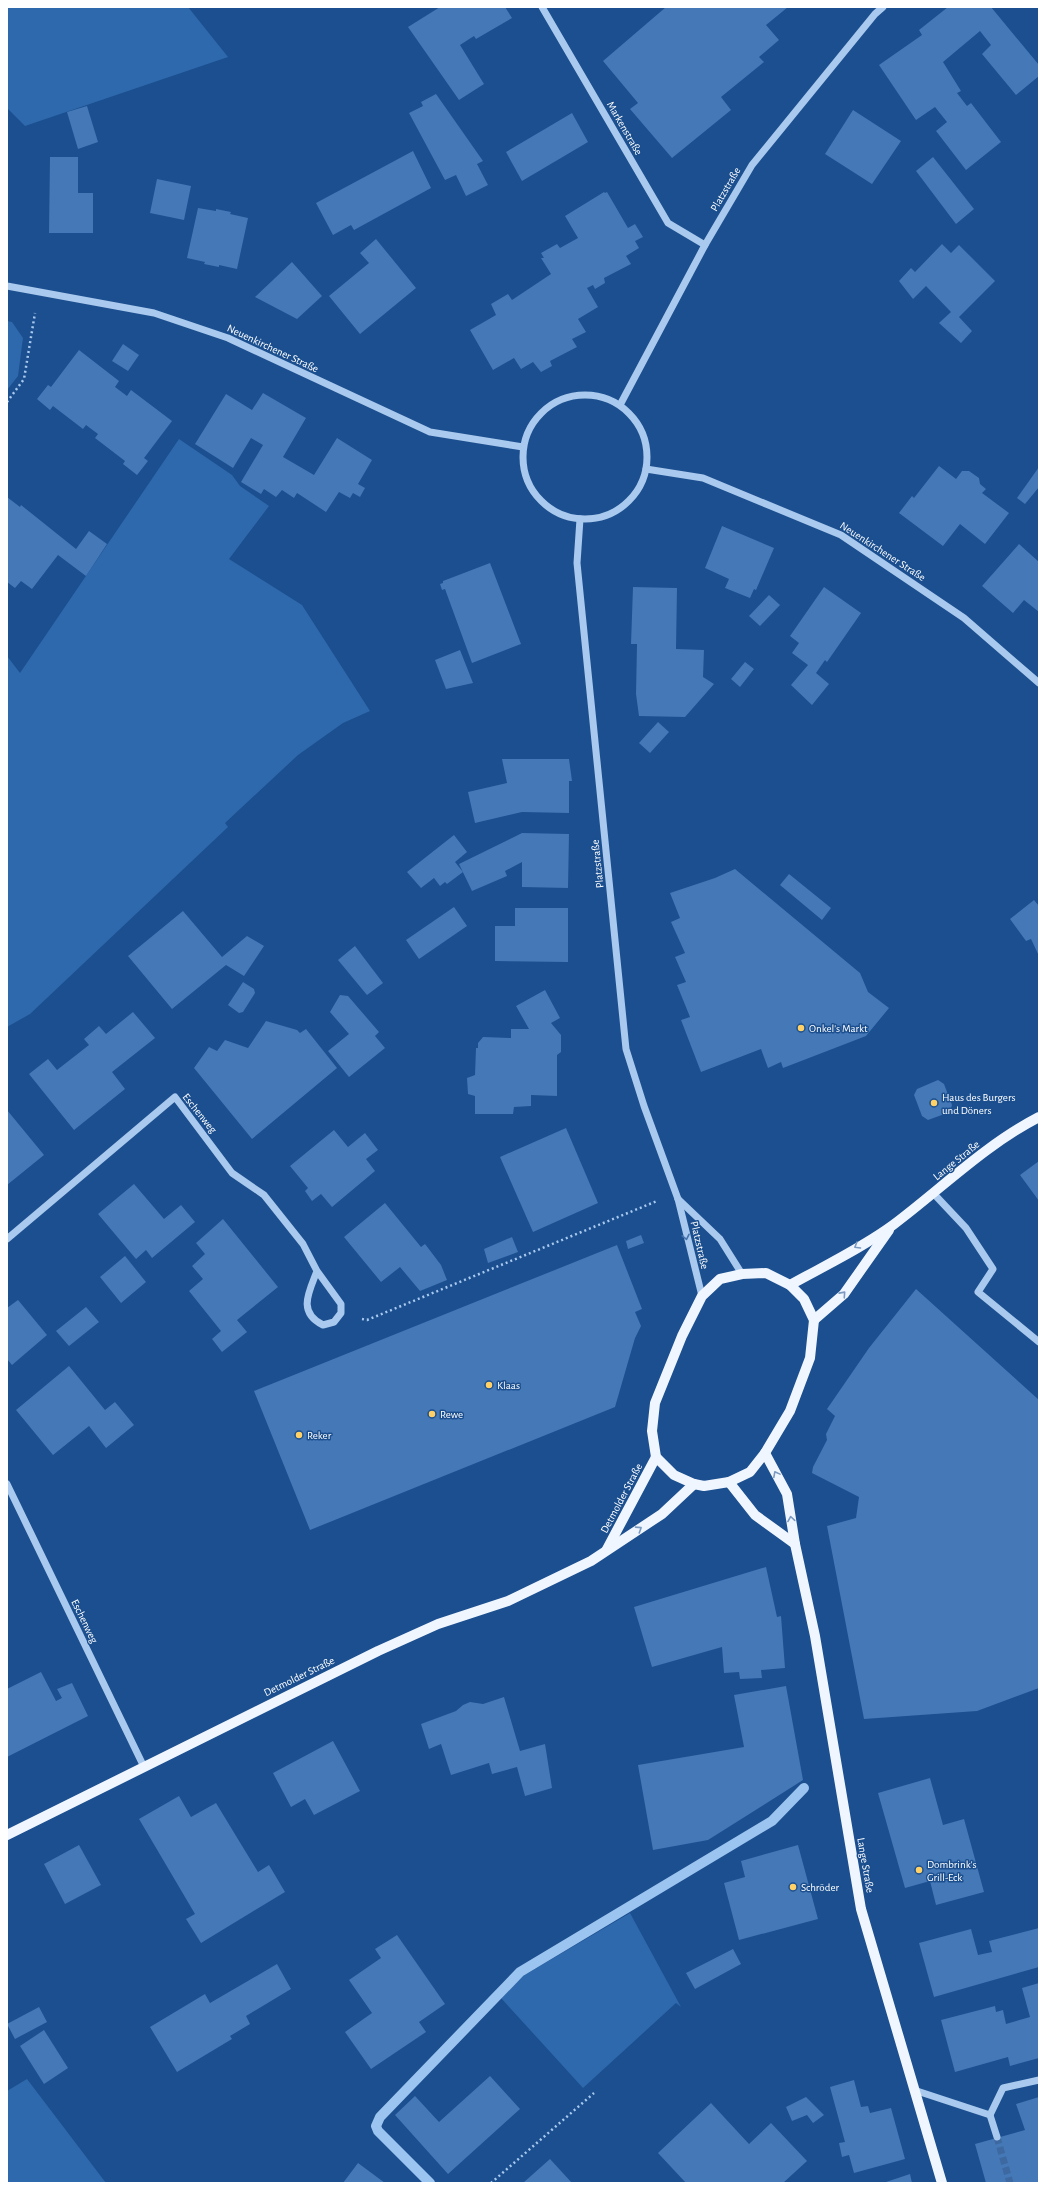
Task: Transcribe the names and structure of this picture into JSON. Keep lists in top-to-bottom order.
{
  "streets": {
    "main road": ["Lange Straße", "Detmolder Straße"],
    "street": [
      "Markenstraße",
      "Platzstraße",
      "Neuenkirchener Straße",
      "Eschenweg"
    ]
  },
  "crossings": [
    ["Markenstraße", "Platzstraße"],
    ["Platzstraße", "Neuenkirchener Straße"],
    ["Eschenweg", "Detmolder Straße"]
  ],
  "places": [
    "Onkel's Markt",
    "Haus des Burgers und Döners",
    "Klaas",
    "Rewe",
    "Reker",
    "Dombrink's Grill-Eck",
    "Schröder"
  ]
}
